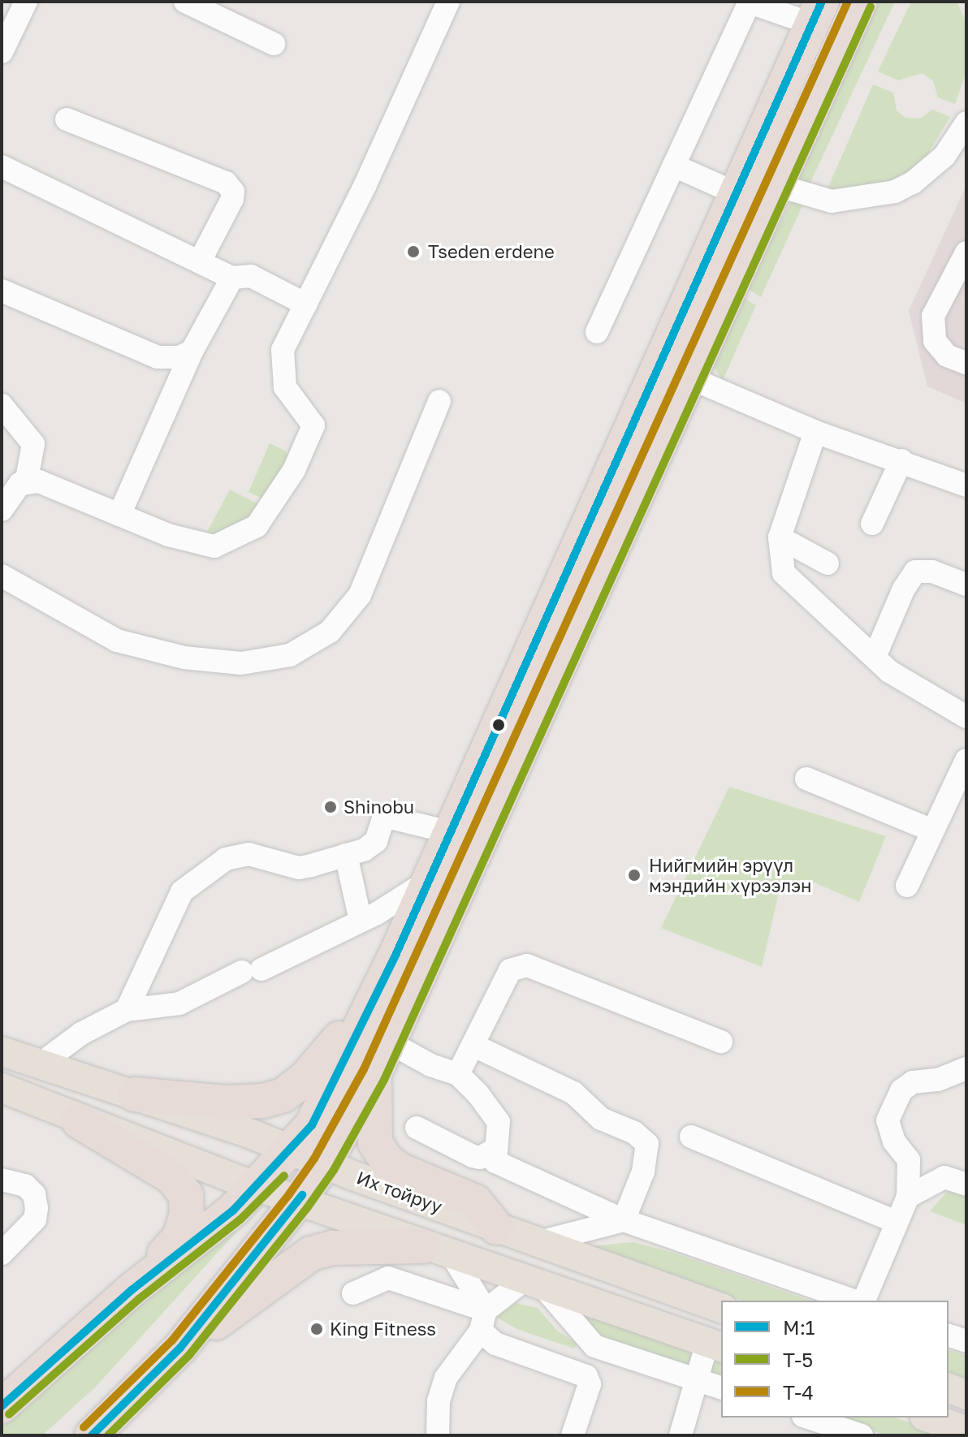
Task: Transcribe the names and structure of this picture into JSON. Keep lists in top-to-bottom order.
{
  "streets": {
    "main road": ["Их тойруу"]
  },
  "places": [
    "Tseden erdene",
    "Shinobu",
    "Нийгмийн эрүүл мэндийн хүрээлэн",
    "King Fitness"
  ],
  "lines": ["transit line М:1", "transit line Т-4", "transit line Т-5"],
  "legend": ["М:1", "Т-5", "Т-4"]
}
